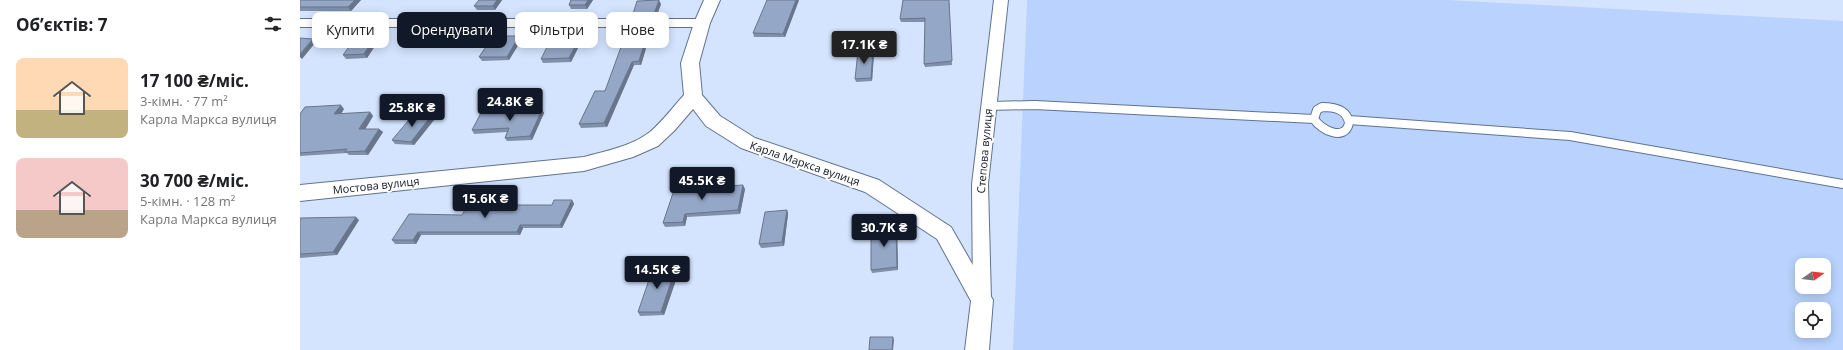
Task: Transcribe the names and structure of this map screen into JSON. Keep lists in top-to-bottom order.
{
  "streets": {
    "street": ["Степова вулиця", "Карла Маркса вулиця", "Мостова вулиця"]
  },
  "crossings": [
    ["Степова вулиця", "Карла Маркса вулиця"],
    ["Карла Маркса вулиця", "Мостова вулиця"]
  ],
  "north": "right",
  "page": {
    "heading": "Об’єктів: 7",
    "chip": [
      "Купити",
      "Орендувати",
      "Фільтри",
      "Нове"
    ],
    "price": [
      "17.1K ₴",
      "24.8K ₴",
      "25.8K ₴",
      "45.5K ₴",
      "15.6K ₴",
      "30.7K ₴",
      "14.5K ₴"
    ],
    "list": [
      {
        "name": "17 100 ₴/міс.",
        "note": "3-кімн. · 77 m² · Карла Маркса вулиця"
      },
      {
        "name": "30 700 ₴/міс.",
        "note": "5-кімн. · 128 m² · Карла Маркса вулиця"
      }
    ]
  }
}
